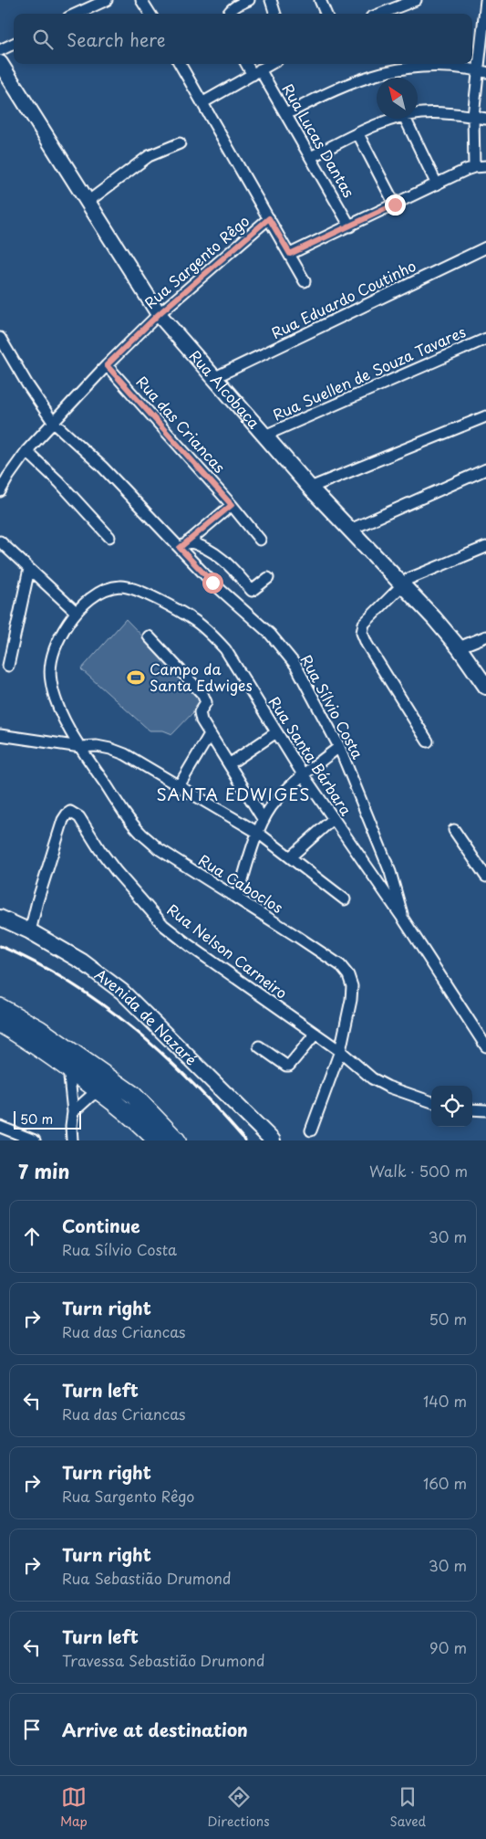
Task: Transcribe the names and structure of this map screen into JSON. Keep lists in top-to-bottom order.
{
  "streets": {
    "main road": ["Rua Alcobaça", "Avenida de Nazaré"],
    "street": [
      "Rua Lucas Dantas",
      "Rua Sargento Rêgo",
      "Rua Eduardo Coutinho",
      "Rua Suellen de Souza Tavares",
      "Rua das Criancas",
      "Rua Sílvio Costa",
      "Rua Santa Bárbara",
      "Rua Caboclos",
      "Rua Nelson Carneiro"
    ]
  },
  "crossings": [
    ["Rua Sargento Rêgo", "Rua Alcobaça"],
    ["Rua Sargento Rêgo", "Rua das Criancas"],
    ["Rua Sargento Rêgo", "Rua Sílvio Costa"],
    ["Rua Eduardo Coutinho", "Rua Alcobaça"],
    ["Rua Suellen de Souza Tavares", "Rua Alcobaça"],
    ["Rua Sílvio Costa", "Rua Santa Bárbara"],
    ["Rua Santa Bárbara", "Rua Caboclos"],
    ["Rua Caboclos", "Rua Nelson Carneiro"],
    ["Rua Nelson Carneiro", "Avenida de Nazaré"]
  ],
  "districts": ["SANTA EDWIGES"],
  "places": {
    "sports": ["Campo da Santa Edwiges"]
  },
  "scale_bar": "50 m",
  "north": "top left",
  "page": {
    "search": "Search here",
    "scale": "50 m",
    "heading": ["7 min", "Walk · 500 m"],
    "list": [
      ["Continue", "Rua Sílvio Costa", "30 m"],
      ["Turn right", "Rua das Criancas", "50 m"],
      ["Turn left", "Rua das Criancas", "140 m"],
      ["Turn right", "Rua Sargento Rêgo", "160 m"],
      ["Turn right", "Rua Sebastião Drumond", "30 m"],
      ["Turn left", "Travessa Sebastião Drumond", "90 m"],
      "Arrive at destination"
    ],
    "nav": ["Map", "Directions", "Saved"]
  }
}
